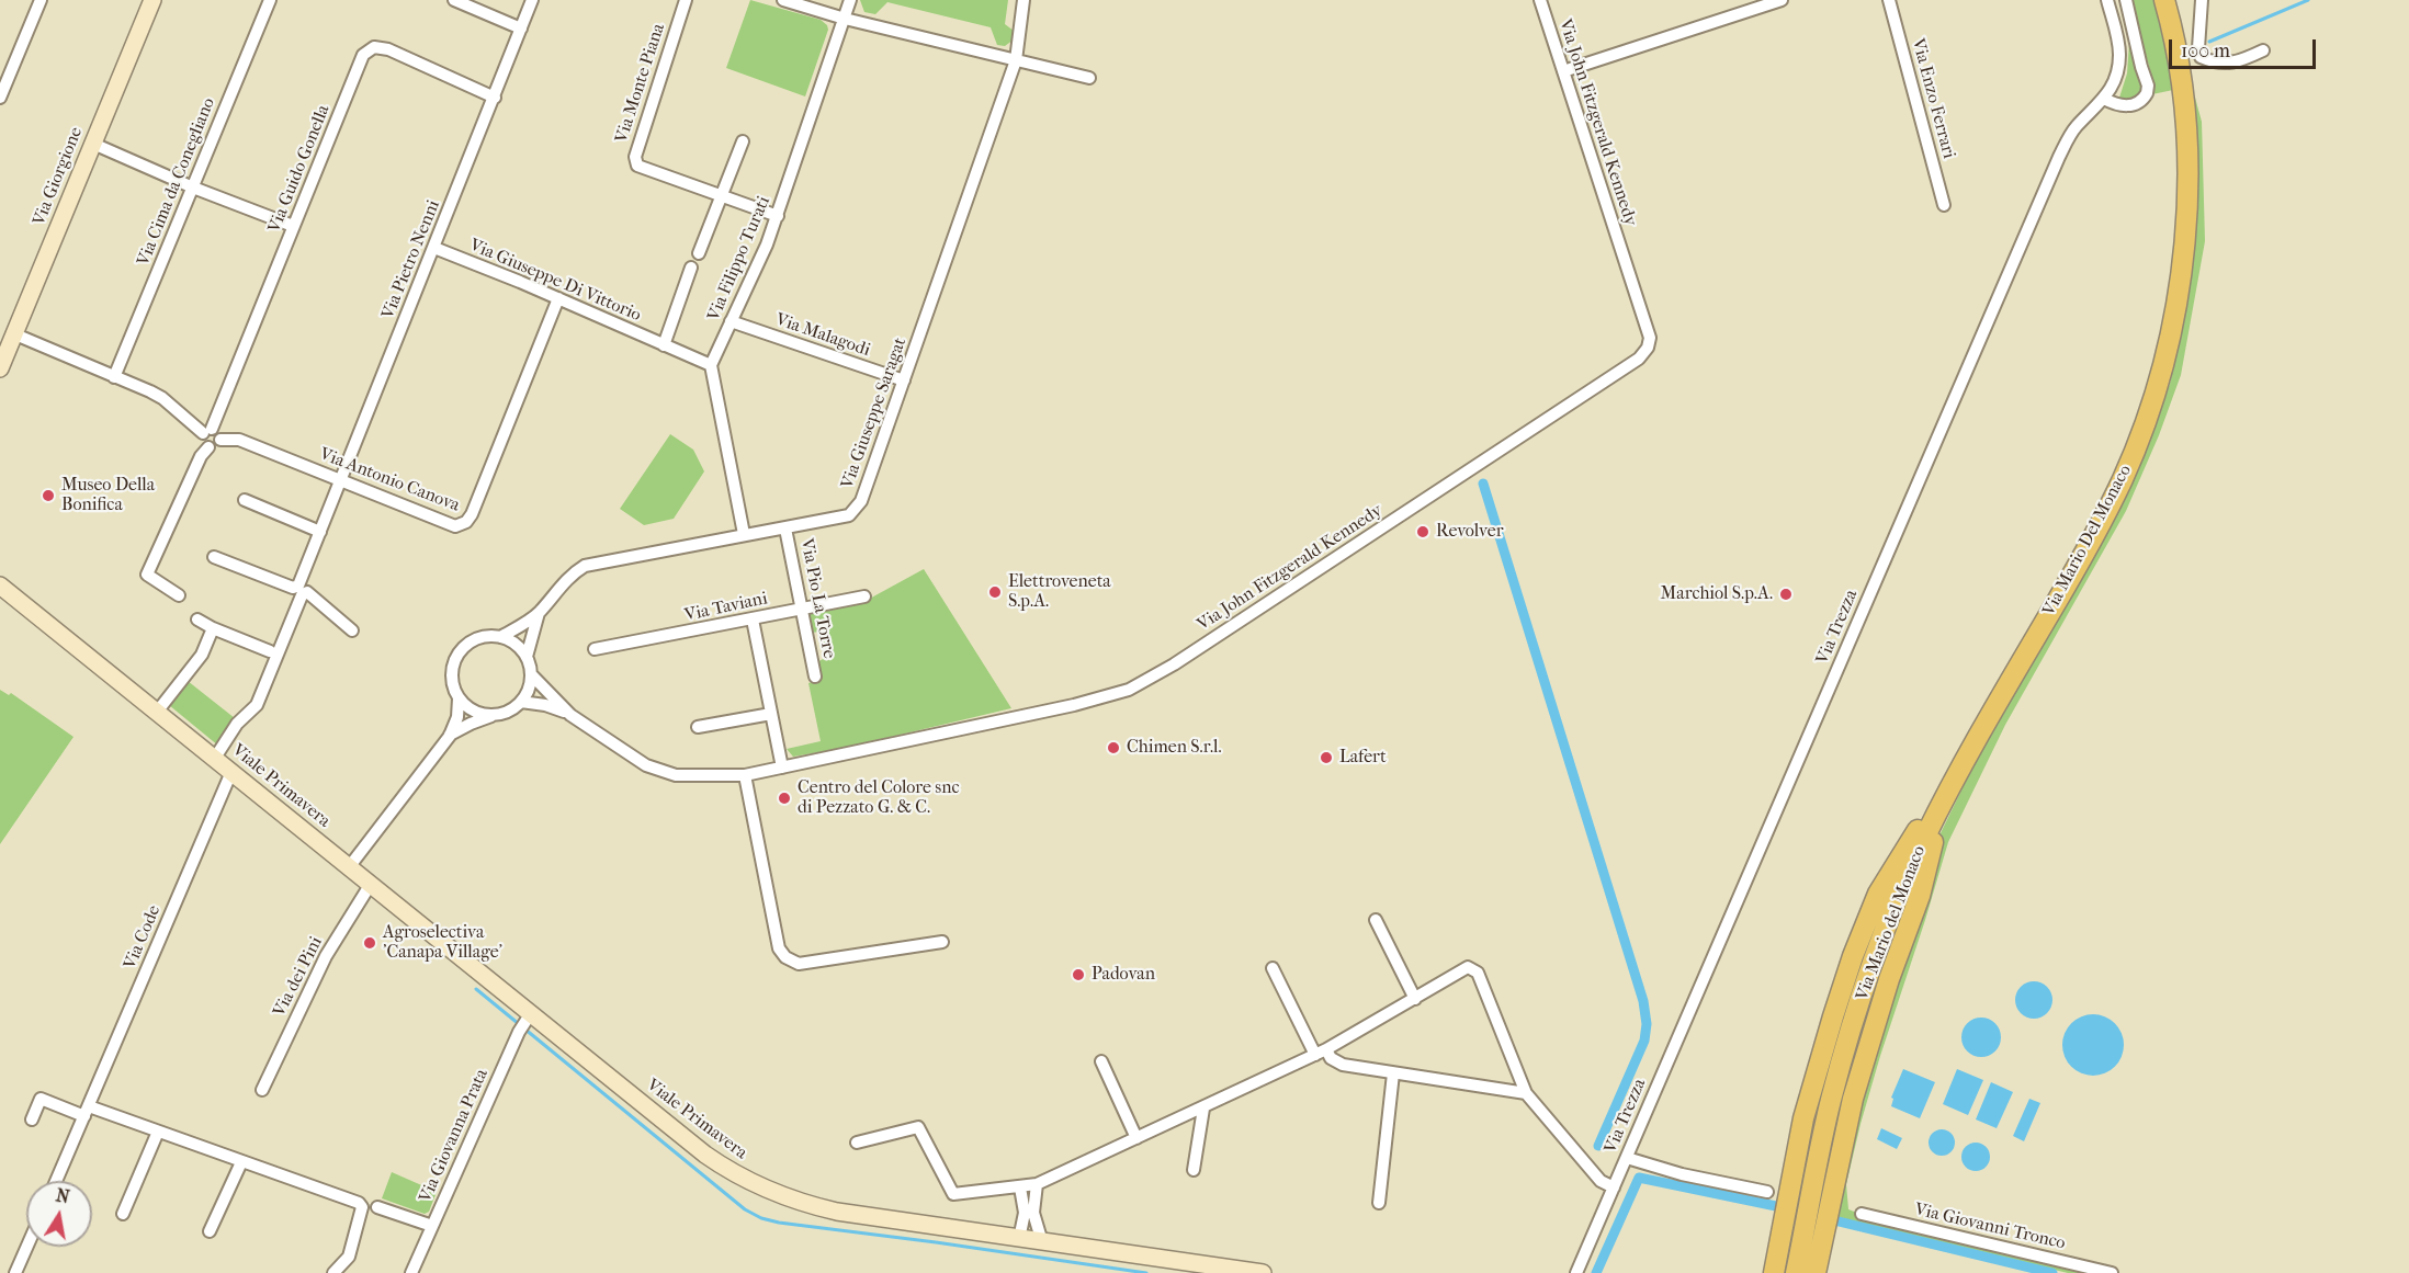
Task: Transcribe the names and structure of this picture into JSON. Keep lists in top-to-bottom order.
{
  "streets": {
    "highway": ["Via Mario Del Monaco", "Via Mario del Monaco"],
    "main road": ["Via Giorgione", "Viale Primavera"],
    "street": [
      "Via Monte Piana",
      "Via Enzo Ferrari",
      "Via John Fitzgerald Kennedy",
      "Via Guido Gonella",
      "Via Cima da Conegliano",
      "Via Filippo Turati",
      "Via Pietro Nenni",
      "Via Giuseppe Di Vittorio",
      "Via Malagodi",
      "Via Giuseppe Saragat",
      "Via Antonio Canova",
      "Via Pio La Torre",
      "Via Taviani",
      "Via Trezza",
      "Via Code",
      "Via dei Pini",
      "Via Giovanna Prata",
      "Via Giovanni Tronco"
    ]
  },
  "crossings": [
    ["Via Monte Piana", "Via Filippo Turati"],
    ["Via John Fitzgerald Kennedy", "Via Giuseppe Saragat"],
    ["Via Guido Gonella", "Via Pietro Nenni"],
    ["Via Guido Gonella", "Via Antonio Canova"],
    ["Via Filippo Turati", "Via Giuseppe Di Vittorio"],
    ["Via Filippo Turati", "Via Malagodi"],
    ["Via Pietro Nenni", "Via Giuseppe Di Vittorio"],
    ["Via Pietro Nenni", "Via Antonio Canova"],
    ["Via Giuseppe Di Vittorio", "Via Antonio Canova"],
    ["Via Malagodi", "Via Giuseppe Saragat"],
    ["Via Giuseppe Saragat", "Via Pio La Torre"],
    ["Via Mario Del Monaco", "Via Mario del Monaco"],
    ["Via Pio La Torre", "Via Taviani"],
    ["Viale Primavera", "Via Code"],
    ["Viale Primavera", "Via dei Pini"],
    ["Viale Primavera", "Via Giovanna Prata"]
  ],
  "places": [
    "Museo Della Bonifica",
    "Revolver",
    "Elettroveneta S.p.A.",
    "Marchiol S.p.A.",
    "Chimen S.r.l.",
    "Lafert",
    "Centro del Colore snc di Pezzato G. & C.",
    "Agroselectiva 'Canapa Village'",
    "Padovan"
  ],
  "scale_bar": "100 m",
  "north": "top"
}
